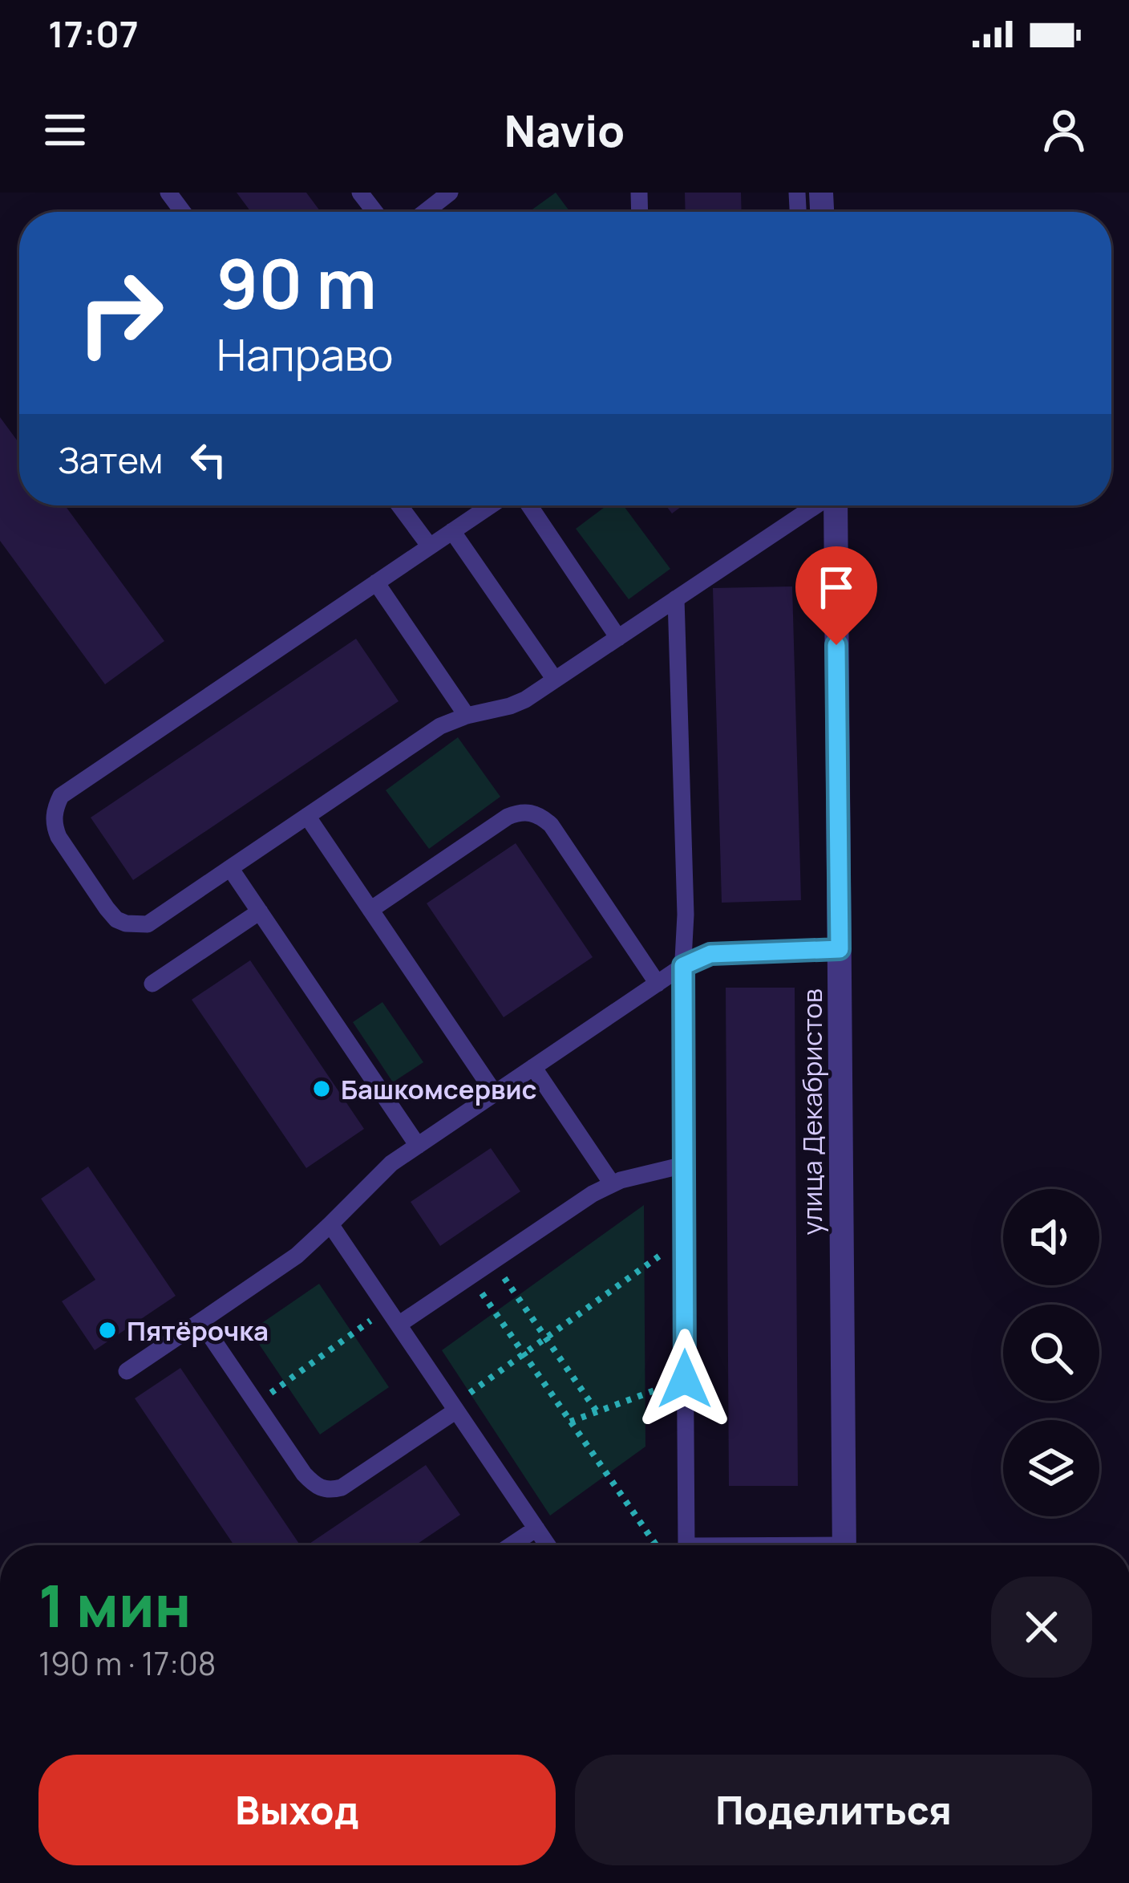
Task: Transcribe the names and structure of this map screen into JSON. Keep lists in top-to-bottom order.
{
  "streets": {
    "street": ["улица Декабристов"]
  },
  "places": ["Башкомсервис", "Пятёрочка"],
  "page": {
    "status": "17:07",
    "header": "Navio",
    "turn": ["90 m", "Направо"],
    "then": "Затем",
    "heading": ["1 мин", "190 m · 17:08"],
    "buttons": ["Выход", "Поделиться"]
  }
}
